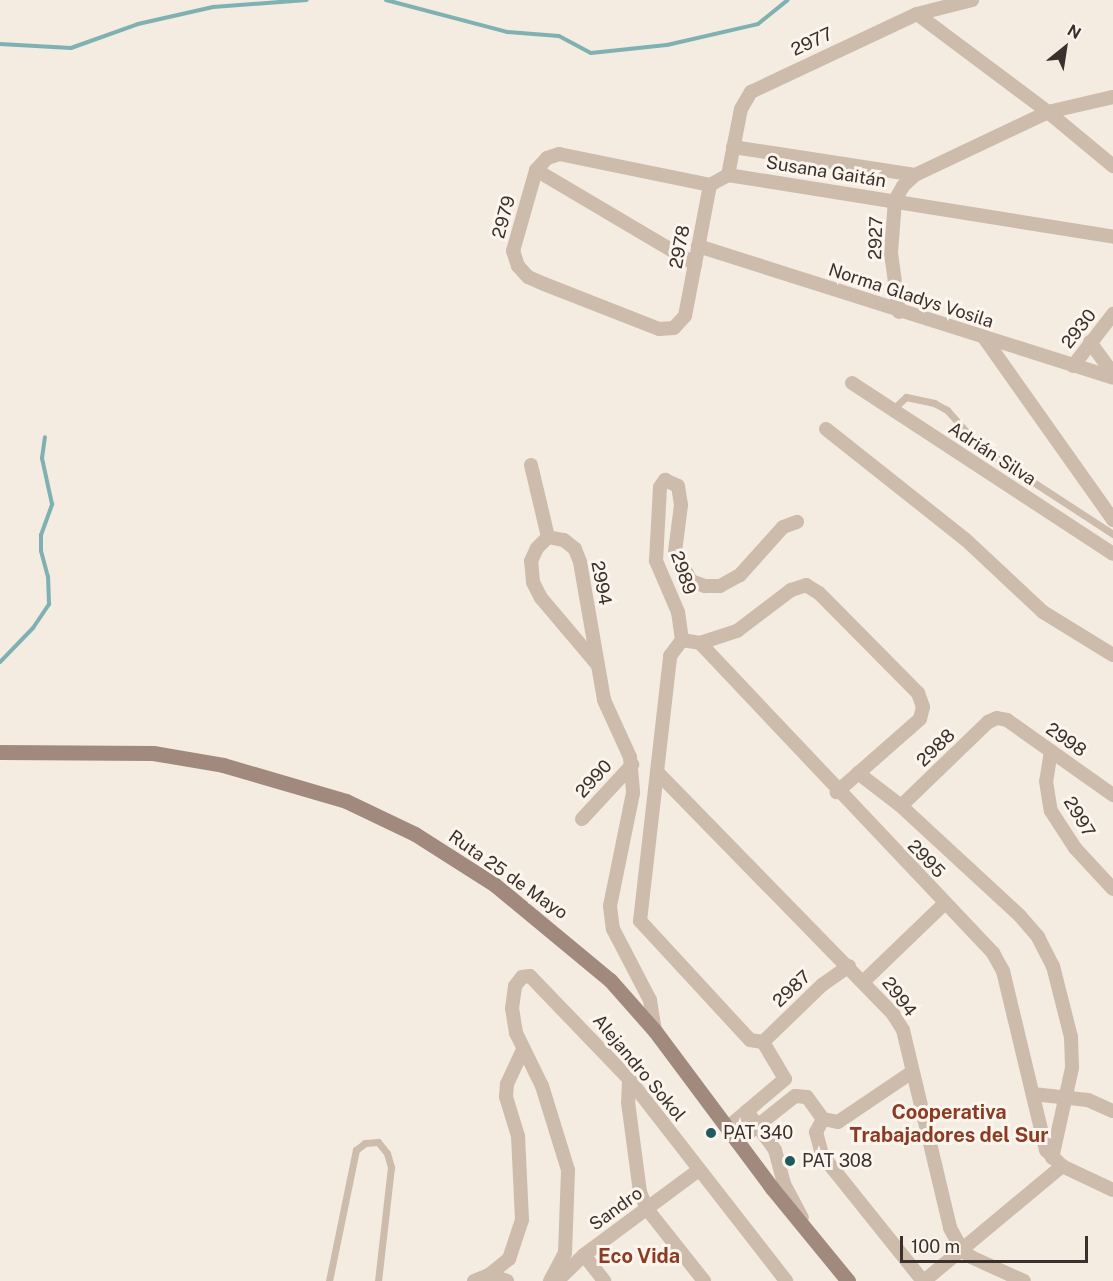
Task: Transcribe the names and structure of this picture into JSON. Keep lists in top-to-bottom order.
{
  "streets": {
    "main road": ["Ruta 25 de Mayo"],
    "street": [
      "2977",
      "Susana Gaitán",
      "2979",
      "2927",
      "2978",
      "Norma Gladys Vosila",
      "2930",
      "Adrián Silva",
      "2989",
      "2994",
      "2998",
      "2988",
      "2990",
      "2997",
      "2995",
      "2987",
      "Alejandro Sokol",
      "Sandro"
    ]
  },
  "crossings": [
    ["2977", "Susana Gaitán"],
    ["Susana Gaitán", "2927"],
    ["2979", "2978"],
    ["2927", "Norma Gladys Vosila"],
    ["2978", "Norma Gladys Vosila"],
    ["Norma Gladys Vosila", "2930"],
    ["2994", "2990"],
    ["2994", "2987"],
    ["2998", "2988"],
    ["2998", "2997"],
    ["2988", "2995"],
    ["Alejandro Sokol", "Sandro"]
  ],
  "districts": ["Cooperativa Trabajadores del Sur", "Eco Vida"],
  "places": ["PAT 340", "PAT 308"],
  "scale_bar": "100 m",
  "north": "top right"
}
